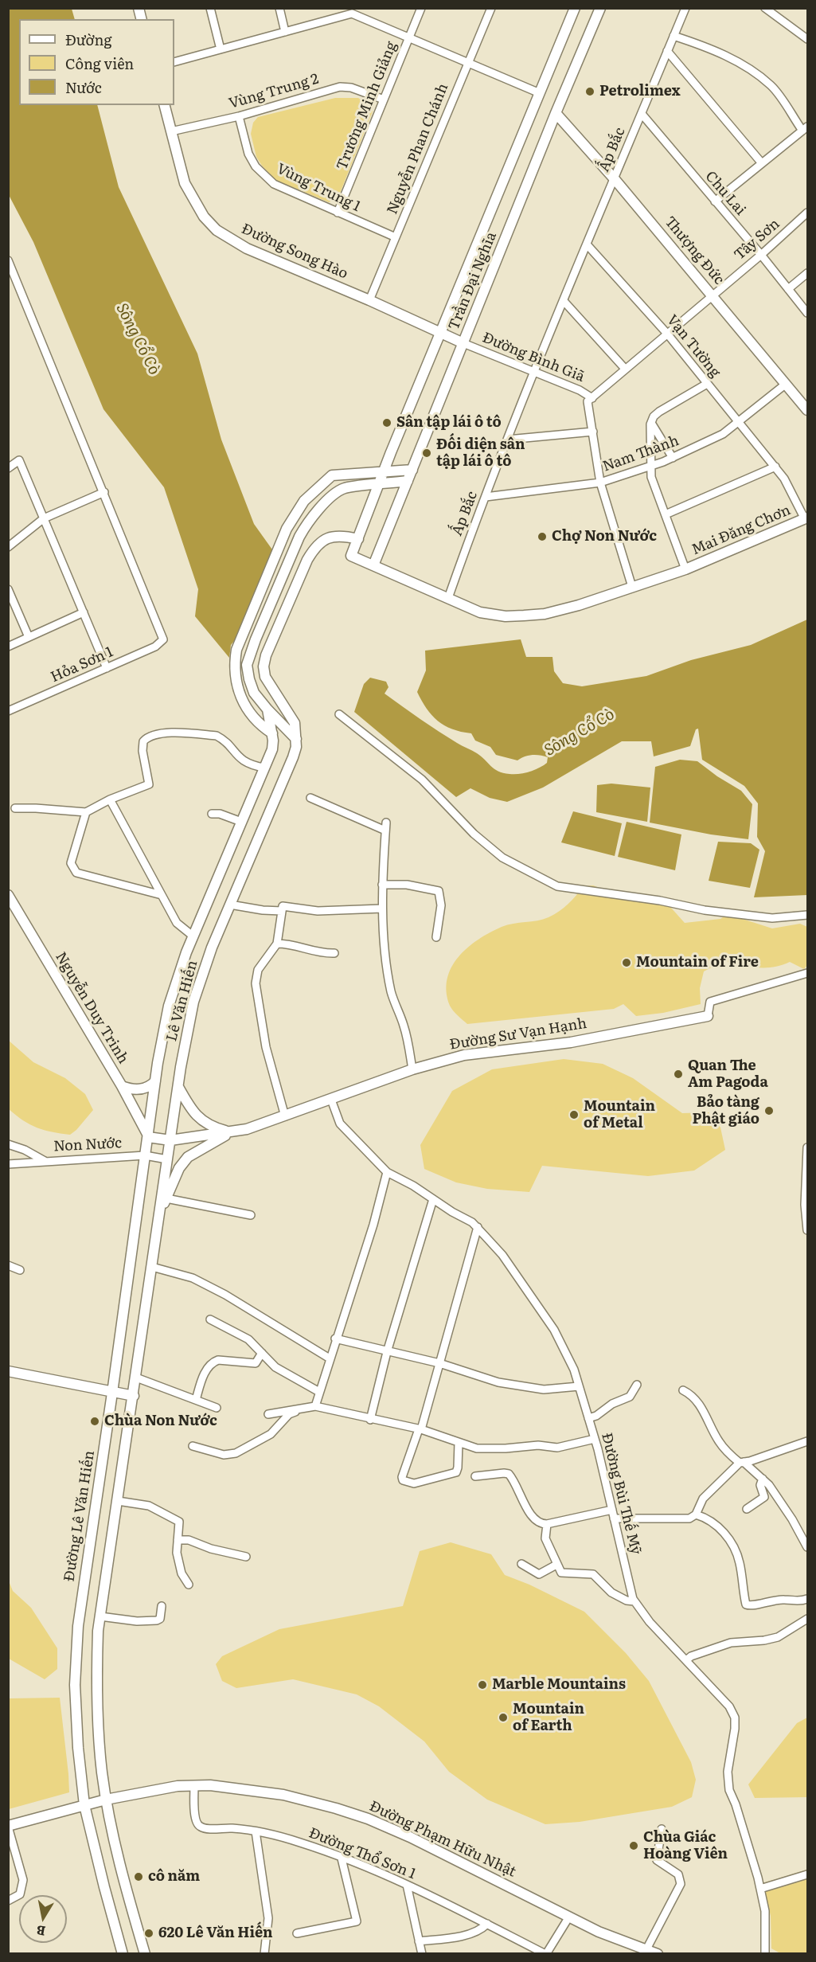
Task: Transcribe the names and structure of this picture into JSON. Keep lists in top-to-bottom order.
{
  "streets": {
    "main road": [
      "Thượng Đức",
      "Đường Song Hào",
      "Trần Đại Nghĩa",
      "Mai Đăng Chơn",
      "Lê Văn Hiến",
      "Nguyễn Duy Trinh",
      "Đường Sư Vạn Hạnh",
      "Đường Lê Văn Hiến",
      "Đường Phạm Hữu Nhật"
    ],
    "street": [
      "Vùng Trung 2",
      "Trương Minh Giảng",
      "Nguyễn Phan Chánh",
      "Ấp Bắc",
      "Vùng Trung 1",
      "Chu Lai",
      "Tây Sơn",
      "Vạn Tường",
      "Đường Bình Giã",
      "Nam Thành",
      "Hỏa Sơn 1",
      "Non Nước",
      "Đường Bùi Thế Mỹ",
      "Đường Thổ Sơn 1"
    ]
  },
  "crossings": [
    ["Vùng Trung 2", "Trương Minh Giảng"],
    ["Vùng Trung 2", "Vùng Trung 1"],
    ["Vùng Trung 2", "Đường Song Hào"],
    ["Trương Minh Giảng", "Vùng Trung 1"],
    ["Nguyễn Phan Chánh", "Vùng Trung 1"],
    ["Nguyễn Phan Chánh", "Đường Song Hào"],
    ["Ấp Bắc", "Chu Lai"],
    ["Ấp Bắc", "Thượng Đức"],
    ["Ấp Bắc", "Vạn Tường"],
    ["Ấp Bắc", "Đường Bình Giã"],
    ["Ấp Bắc", "Nam Thành"],
    ["Ấp Bắc", "Mai Đăng Chơn"],
    ["Chu Lai", "Tây Sơn"],
    ["Tây Sơn", "Thượng Đức"],
    ["Tây Sơn", "Vạn Tường"],
    ["Tây Sơn", "Đường Bình Giã"],
    ["Thượng Đức", "Trần Đại Nghĩa"],
    ["Thượng Đức", "Nam Thành"],
    ["Đường Song Hào", "Trần Đại Nghĩa"],
    ["Đường Song Hào", "Đường Bình Giã"],
    ["Trần Đại Nghĩa", "Đường Bình Giã"],
    ["Trần Đại Nghĩa", "Mai Đăng Chơn"],
    ["Vạn Tường", "Nam Thành"],
    ["Vạn Tường", "Mai Đăng Chơn"],
    ["Lê Văn Hiến", "Đường Sư Vạn Hạnh"],
    ["Lê Văn Hiến", "Non Nước"],
    ["Lê Văn Hiến", "Đường Lê Văn Hiến"],
    ["Nguyễn Duy Trinh", "Đường Sư Vạn Hạnh"],
    ["Nguyễn Duy Trinh", "Đường Lê Văn Hiến"],
    ["Đường Sư Vạn Hạnh", "Đường Bùi Thế Mỹ"],
    ["Đường Sư Vạn Hạnh", "Đường Lê Văn Hiến"],
    ["Non Nước", "Đường Lê Văn Hiến"],
    ["Đường Lê Văn Hiến", "Đường Phạm Hữu Nhật"],
    ["Đường Phạm Hữu Nhật", "Đường Thổ Sơn 1"]
  ],
  "water": ["Sông Cổ Cò"],
  "places": [
    "Petrolimex",
    "Sân tập lái ô tô",
    "Đối diện sân tập lái ô tô",
    "Chợ Non Nước",
    "Mountain of Fire",
    "Quan The Am Pagoda",
    "Bảo tàng Phật giáo",
    "Mountain of Metal",
    "Chùa Non Nước",
    "Marble Mountains",
    "Mountain of Earth",
    "Chùa Giác Hoàng Viên",
    "cô năm",
    "620 Lê Văn Hiến"
  ],
  "legend": ["Đường", "Công viên", "Nước"],
  "north": "bottom"
}
